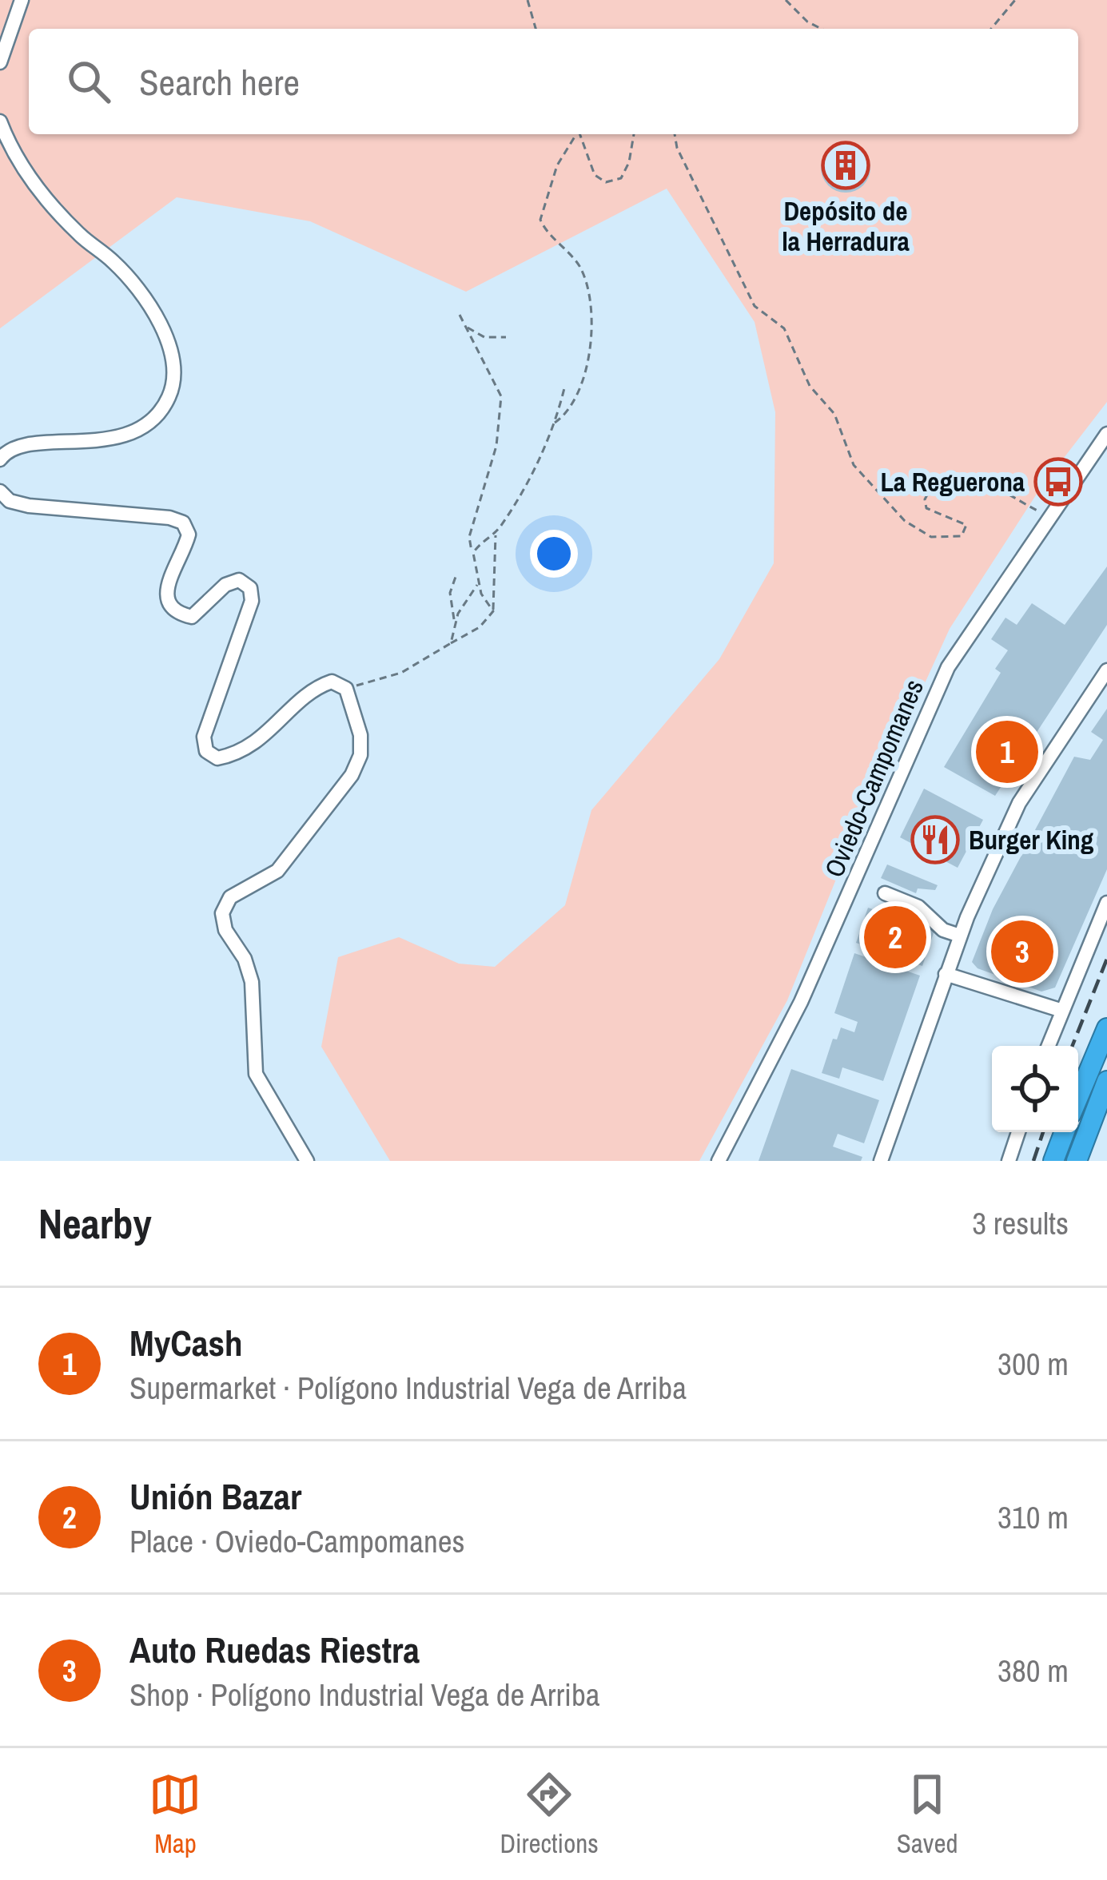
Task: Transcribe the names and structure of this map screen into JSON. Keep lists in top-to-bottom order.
{
  "streets": {
    "street": ["Oviedo-Campomanes"]
  },
  "places": {
    "building": ["Depósito de la Herradura"],
    "bus stop": ["La Reguerona"],
    "restaurant": ["Burger King"]
  },
  "page": {
    "search": "Search here",
    "pins": ["1", "2", "3"],
    "heading": ["Nearby", "3 results"],
    "list": [
      {
        "mark": "1",
        "name": "MyCash",
        "note": "Supermarket · Polígono Industrial Vega de Arriba",
        "value": "300 m"
      },
      {
        "mark": "2",
        "name": "Unión Bazar",
        "note": "Place · Oviedo-Campomanes",
        "value": "310 m"
      },
      {
        "mark": "3",
        "name": "Auto Ruedas Riestra",
        "note": "Shop · Polígono Industrial Vega de Arriba",
        "value": "380 m"
      }
    ],
    "nav": ["Map", "Directions", "Saved"]
  }
}
